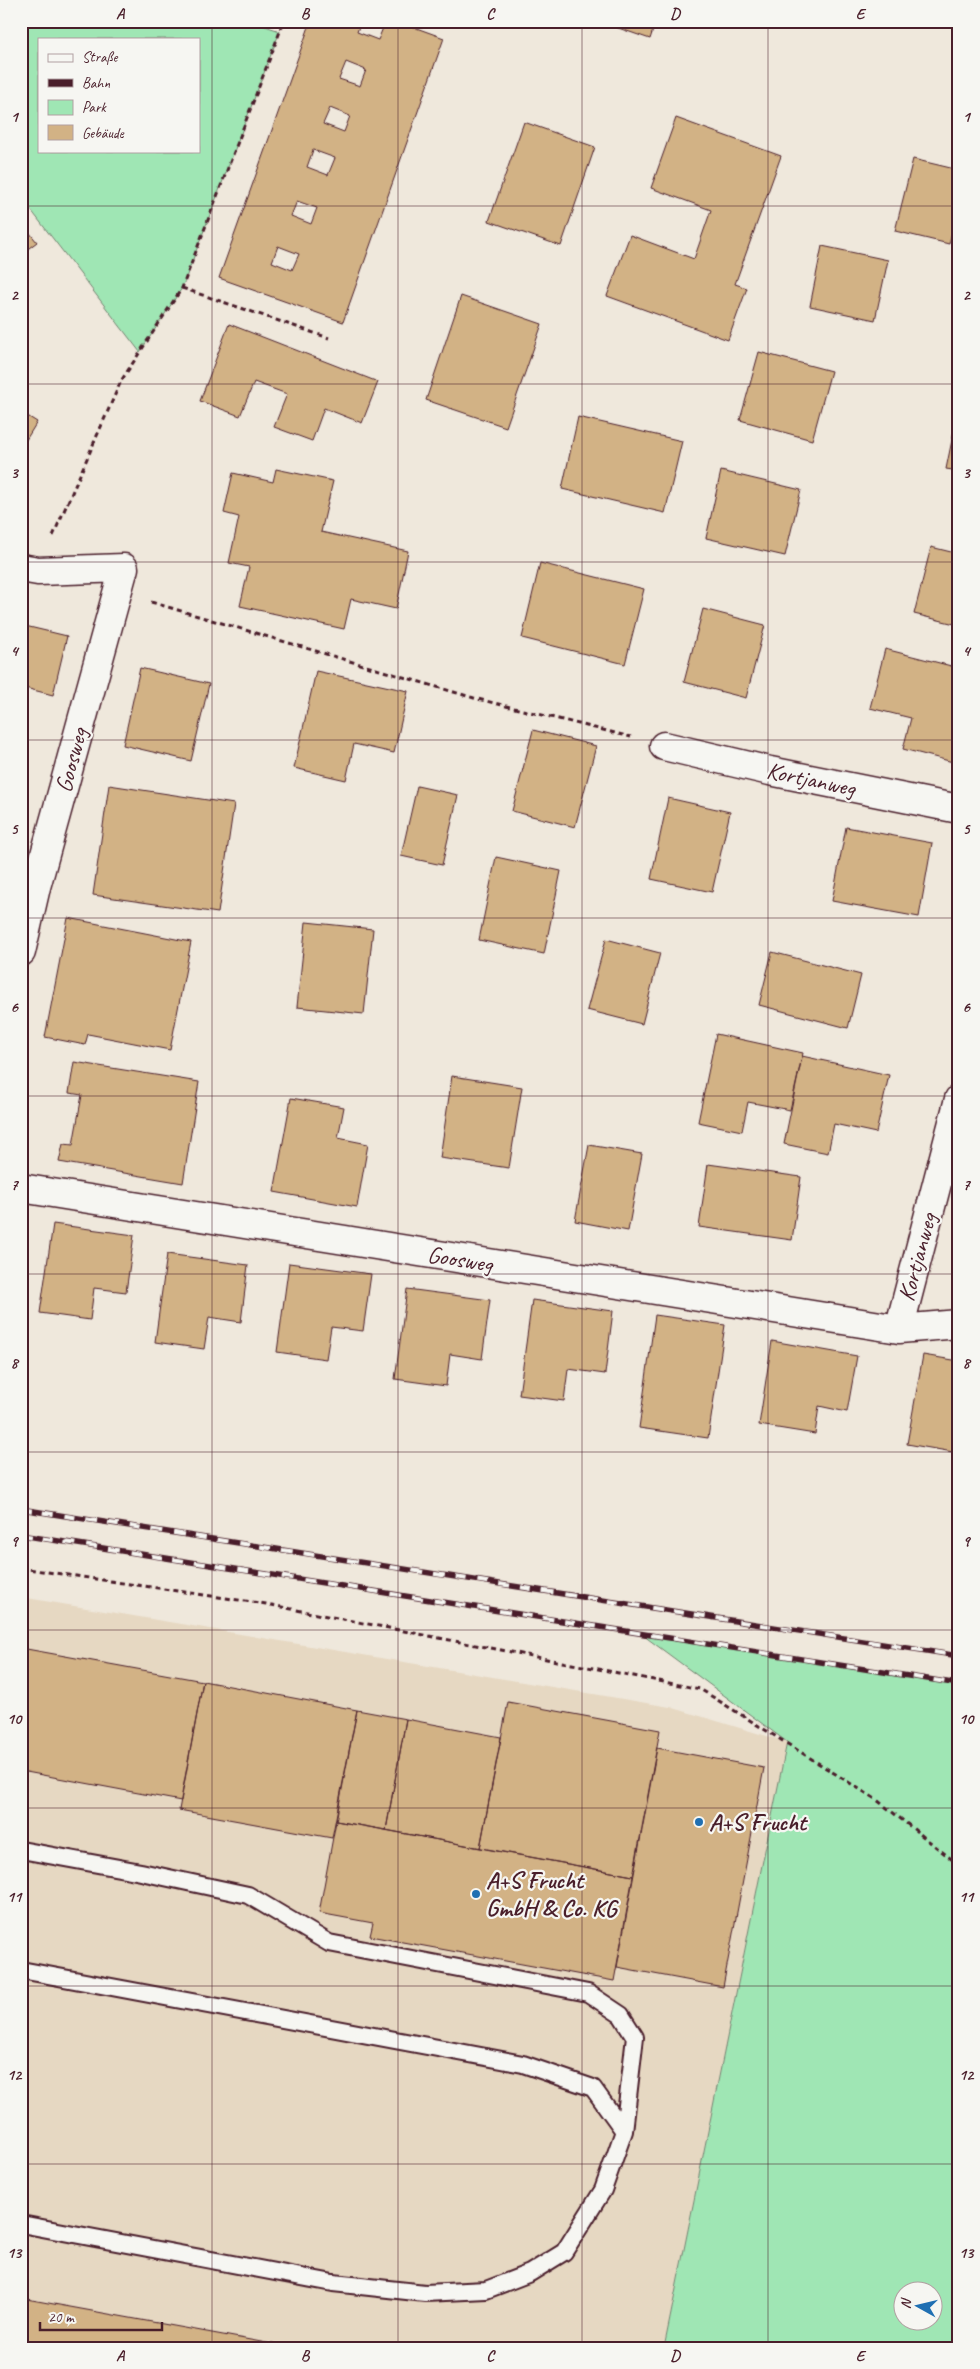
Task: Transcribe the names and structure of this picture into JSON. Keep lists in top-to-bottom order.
{
  "streets": {
    "street": ["Goosweg", "Kortjanweg"]
  },
  "crossings": [
    ["Goosweg", "Kortjanweg"]
  ],
  "places": ["A+S Frucht", "A+S Frucht GmbH & Co. KG"],
  "legend": [
    "Straße",
    "Bahn",
    "Park",
    "Gebäude"
  ],
  "scale_bar": "20 m",
  "north": "left",
  "grid": {
    "columns": [
      "A",
      "B",
      "C",
      "D",
      "E"
    ],
    "rows": [
      "1",
      "2",
      "3",
      "4",
      "5",
      "6",
      "7",
      "8",
      "9",
      "10",
      "11",
      "12",
      "13"
    ]
  }
}
